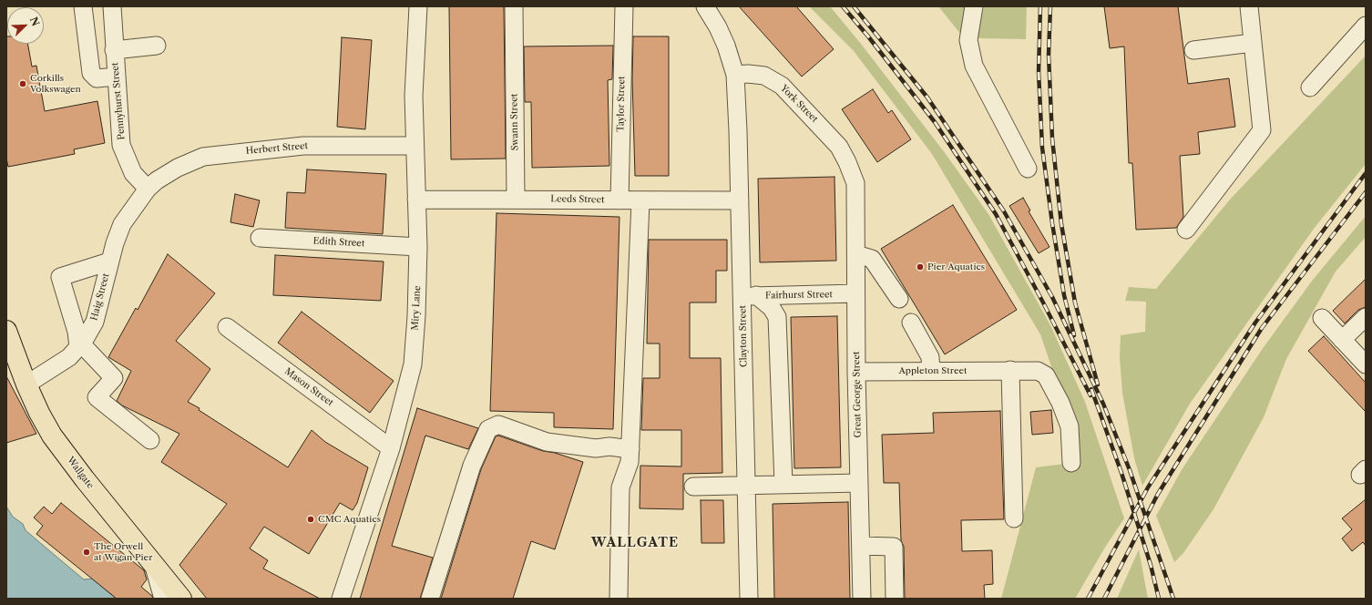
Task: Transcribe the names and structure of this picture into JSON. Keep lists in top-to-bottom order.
{
  "streets": {
    "highway": ["Wallgate"],
    "street": [
      "Pennyhurst Street",
      "Taylor Street",
      "York Street",
      "Swann Street",
      "Herbert Street",
      "Leeds Street",
      "Edith Street",
      "Fairhurst Street",
      "Haig Street",
      "Miry Lane",
      "Clayton Street",
      "Appleton Street",
      "Mason Street",
      "Great George Street"
    ]
  },
  "crossings": [
    ["Pennyhurst Street", "Herbert Street"],
    ["Pennyhurst Street", "Haig Street"],
    ["Taylor Street", "Leeds Street"],
    ["York Street", "Clayton Street"],
    ["York Street", "Great George Street"],
    ["Swann Street", "Leeds Street"],
    ["Herbert Street", "Haig Street"],
    ["Herbert Street", "Miry Lane"],
    ["Leeds Street", "Miry Lane"],
    ["Leeds Street", "Clayton Street"],
    ["Edith Street", "Miry Lane"],
    ["Fairhurst Street", "Clayton Street"],
    ["Fairhurst Street", "Great George Street"],
    ["Haig Street", "Wallgate"],
    ["Miry Lane", "Mason Street"],
    ["Appleton Street", "Great George Street"]
  ],
  "districts": ["WALLGATE"],
  "places": [
    "Corkills Volkswagen",
    "Pier Aquatics",
    "CMC Aquatics",
    "The Orwell at Wigan Pier"
  ],
  "north": "top right"
}
